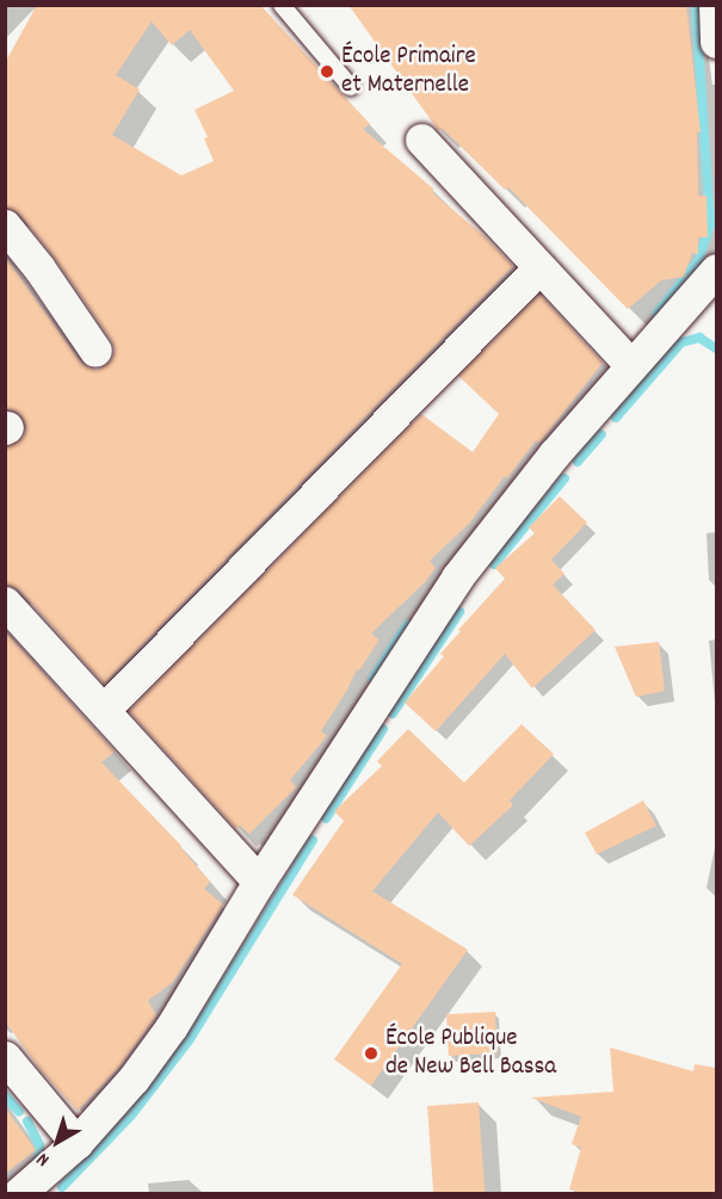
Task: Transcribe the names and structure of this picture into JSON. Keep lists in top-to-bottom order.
{
  "places": ["École Primaire et Maternelle", "École Publique de New Bell Bassa"],
  "north": "bottom left"
}
